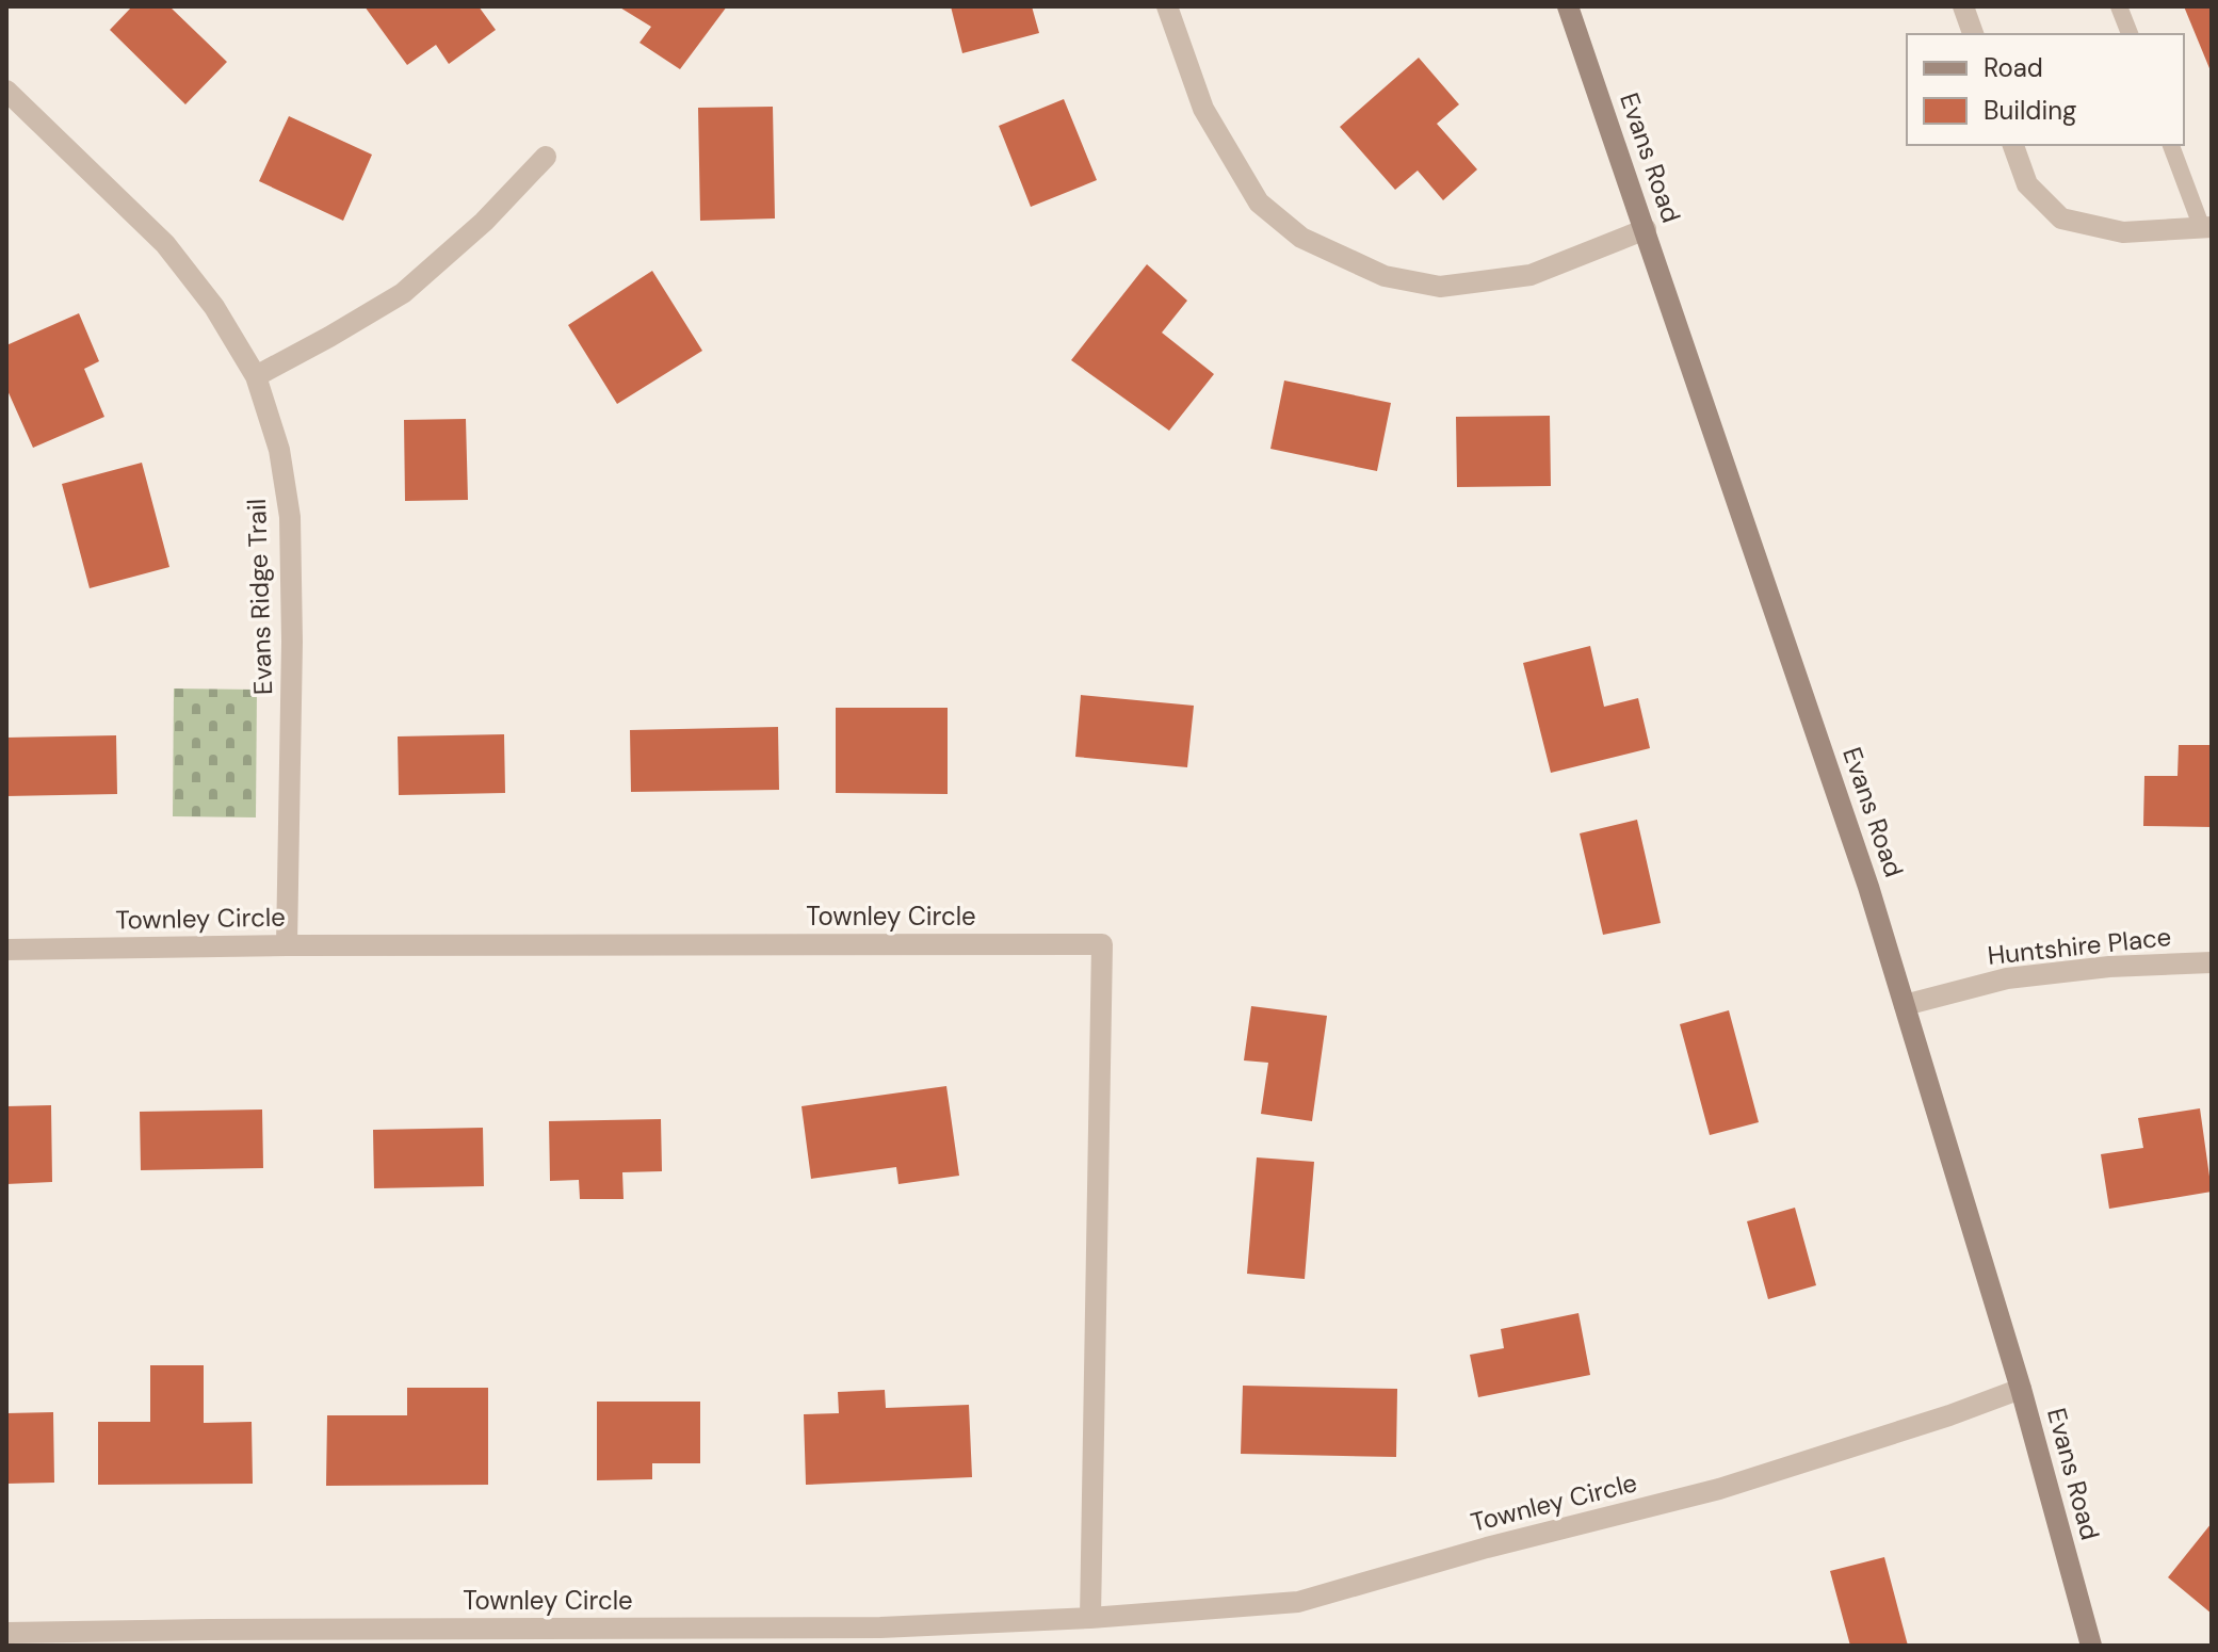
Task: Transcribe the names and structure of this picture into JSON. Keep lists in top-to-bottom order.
{
  "streets": {
    "street": [
      "Evans Road",
      "Evans Ridge Trail",
      "Townley Circle",
      "Huntshire Place"
    ]
  },
  "crossings": [
    ["Evans Road", "Townley Circle"],
    ["Evans Road", "Huntshire Place"],
    ["Evans Ridge Trail", "Townley Circle"]
  ],
  "legend": ["Road", "Building"]
}
